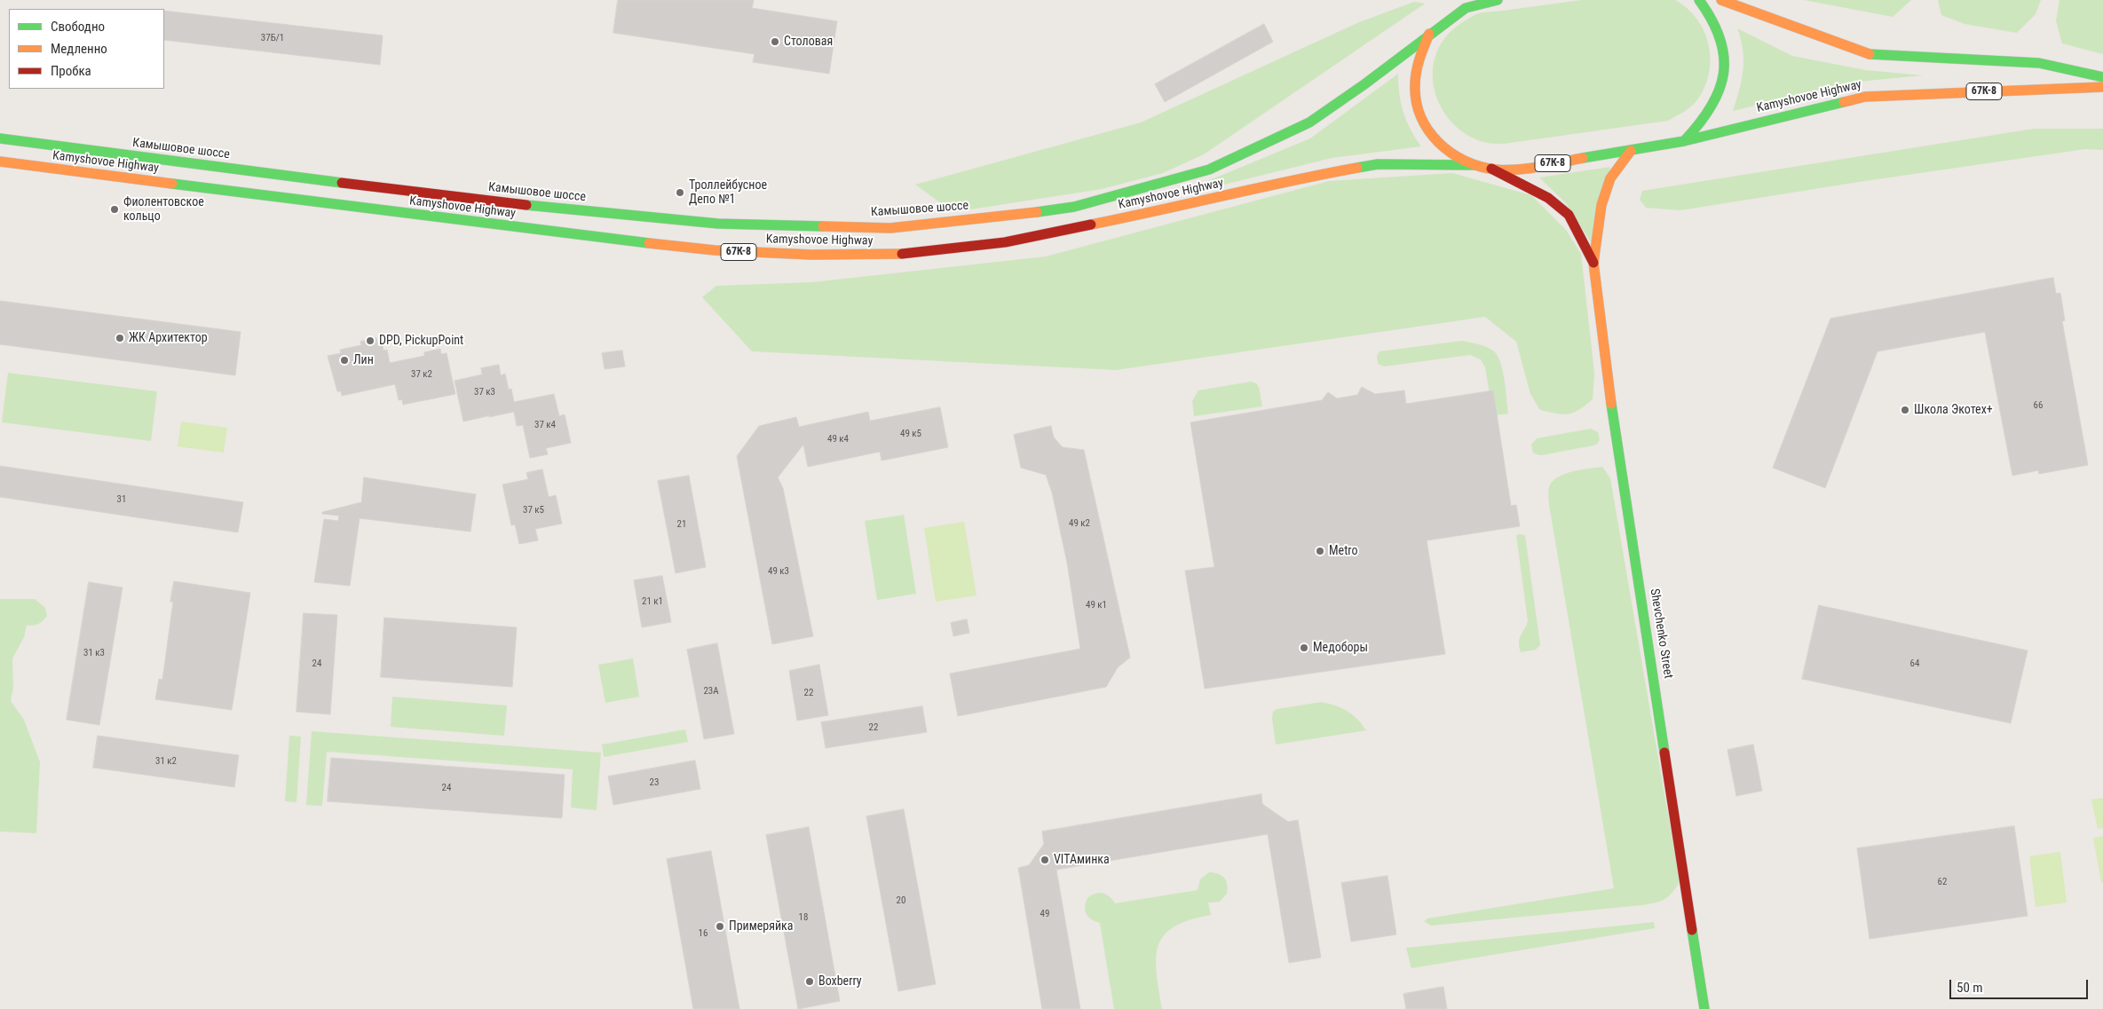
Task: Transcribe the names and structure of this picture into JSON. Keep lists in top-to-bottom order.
{
  "streets": {
    "main road": [
      "67К-8",
      "Kamyshovoe Highway",
      "Камышовое шоссе",
      "Shevchenko Street"
    ]
  },
  "crossings": [
    ["Kamyshovoe Highway", "Камышовое шоссе"],
    ["Kamyshovoe Highway", "Shevchenko Street"]
  ],
  "places": [
    "Столовая",
    "Троллейбусное Депо №1",
    "Фиолентовское кольцо",
    "ЖК Архитектор",
    "DPD, PickupPoint",
    "Лин",
    "Школа Экотех+",
    "Metro",
    "Медоборы",
    "VITAминка",
    "Примеряйка",
    "Boxberry"
  ],
  "house_numbers": [
    "37Б/1",
    "37 к2",
    "37 к3",
    "66",
    "37 к4",
    "49 к5",
    "49 к4",
    "31",
    "37 к5",
    "49 к2",
    "21",
    "49 к3",
    "21 к1",
    "49 к1",
    "31 к3",
    "24",
    "64",
    "23А",
    "22",
    "22",
    "31 к2",
    "23",
    "24",
    "62",
    "20",
    "49",
    "18",
    "16"
  ],
  "legend": ["Свободно", "Медленно", "Пробка"],
  "scale_bar": "50 m"
}
